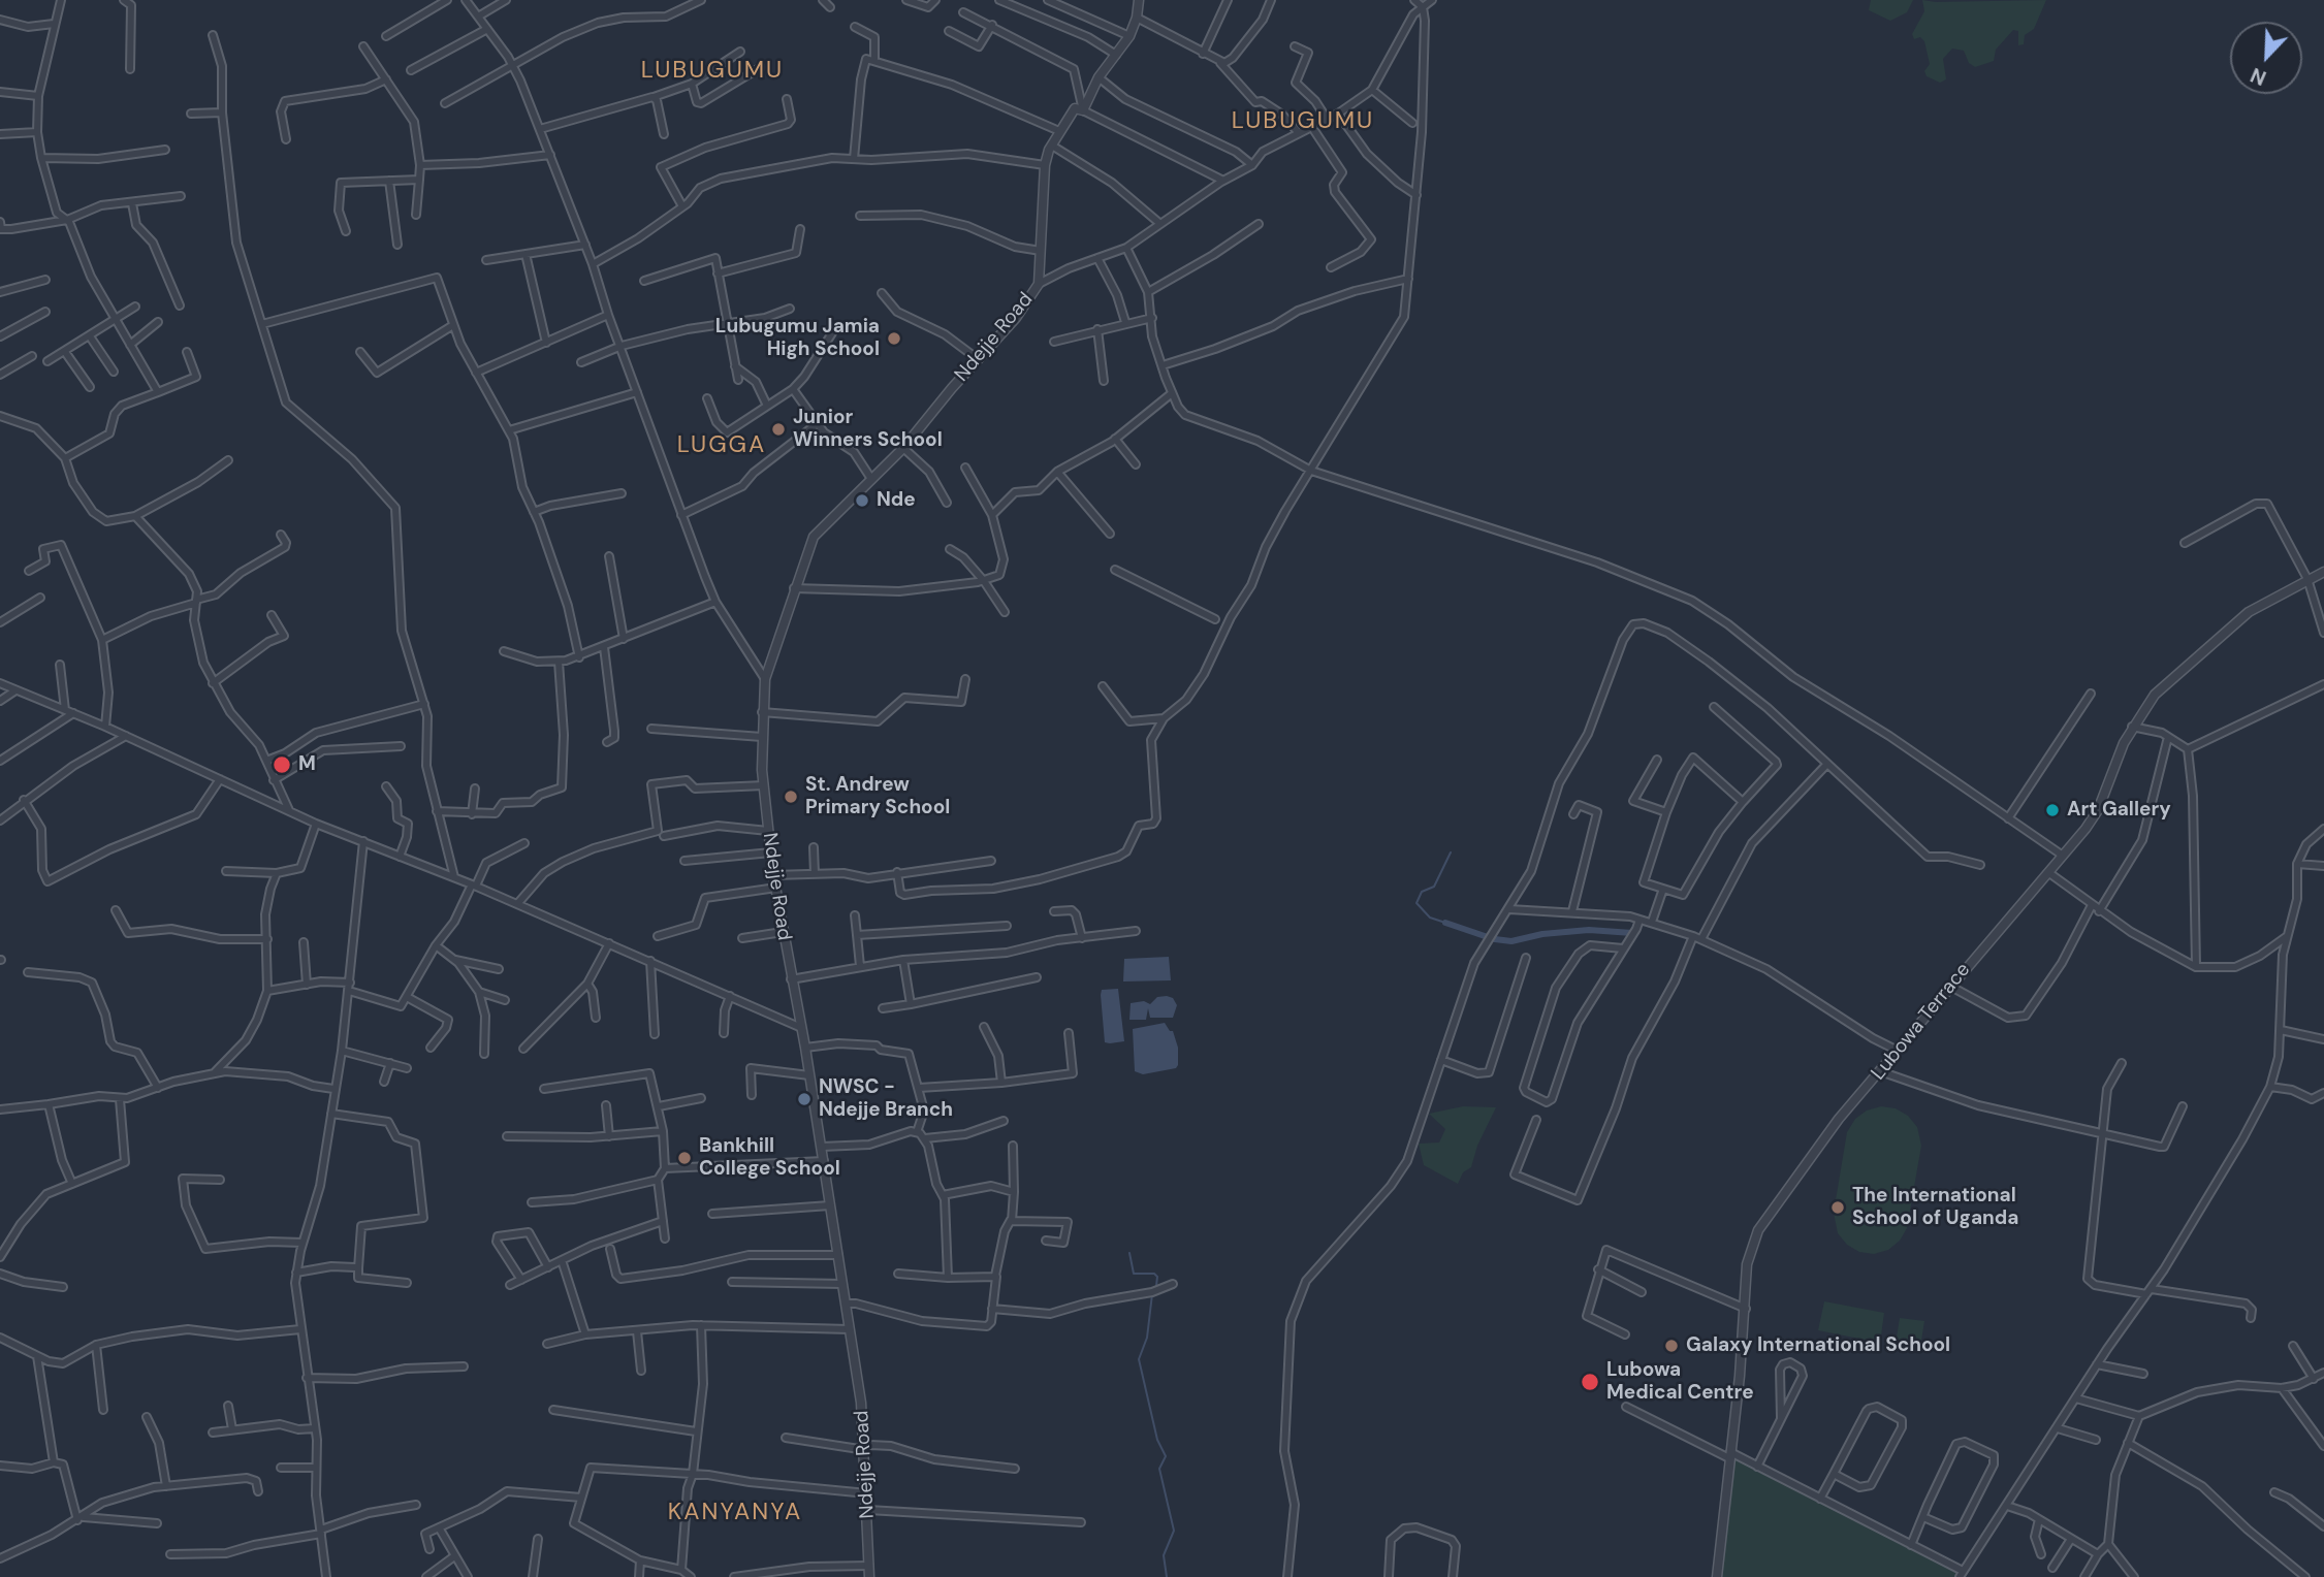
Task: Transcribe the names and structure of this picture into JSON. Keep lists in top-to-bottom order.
{
  "streets": {
    "street": ["Ndejje Road", "Lubowa Terrace"]
  },
  "districts": [
    "LUBUGUMU",
    "LUBUGUMU",
    "LUGGA",
    "KANYANYA"
  ],
  "places": [
    "Lubugumu Jamia High School",
    "Junior Winners School",
    "Nde",
    "M",
    "St. Andrew Primary School",
    "Art Gallery",
    "NWSC - Ndejje Branch",
    "Bankhill College School",
    "The International School of Uganda",
    "Galaxy International School",
    "Lubowa Medical Centre"
  ],
  "north": "bottom left"
}
